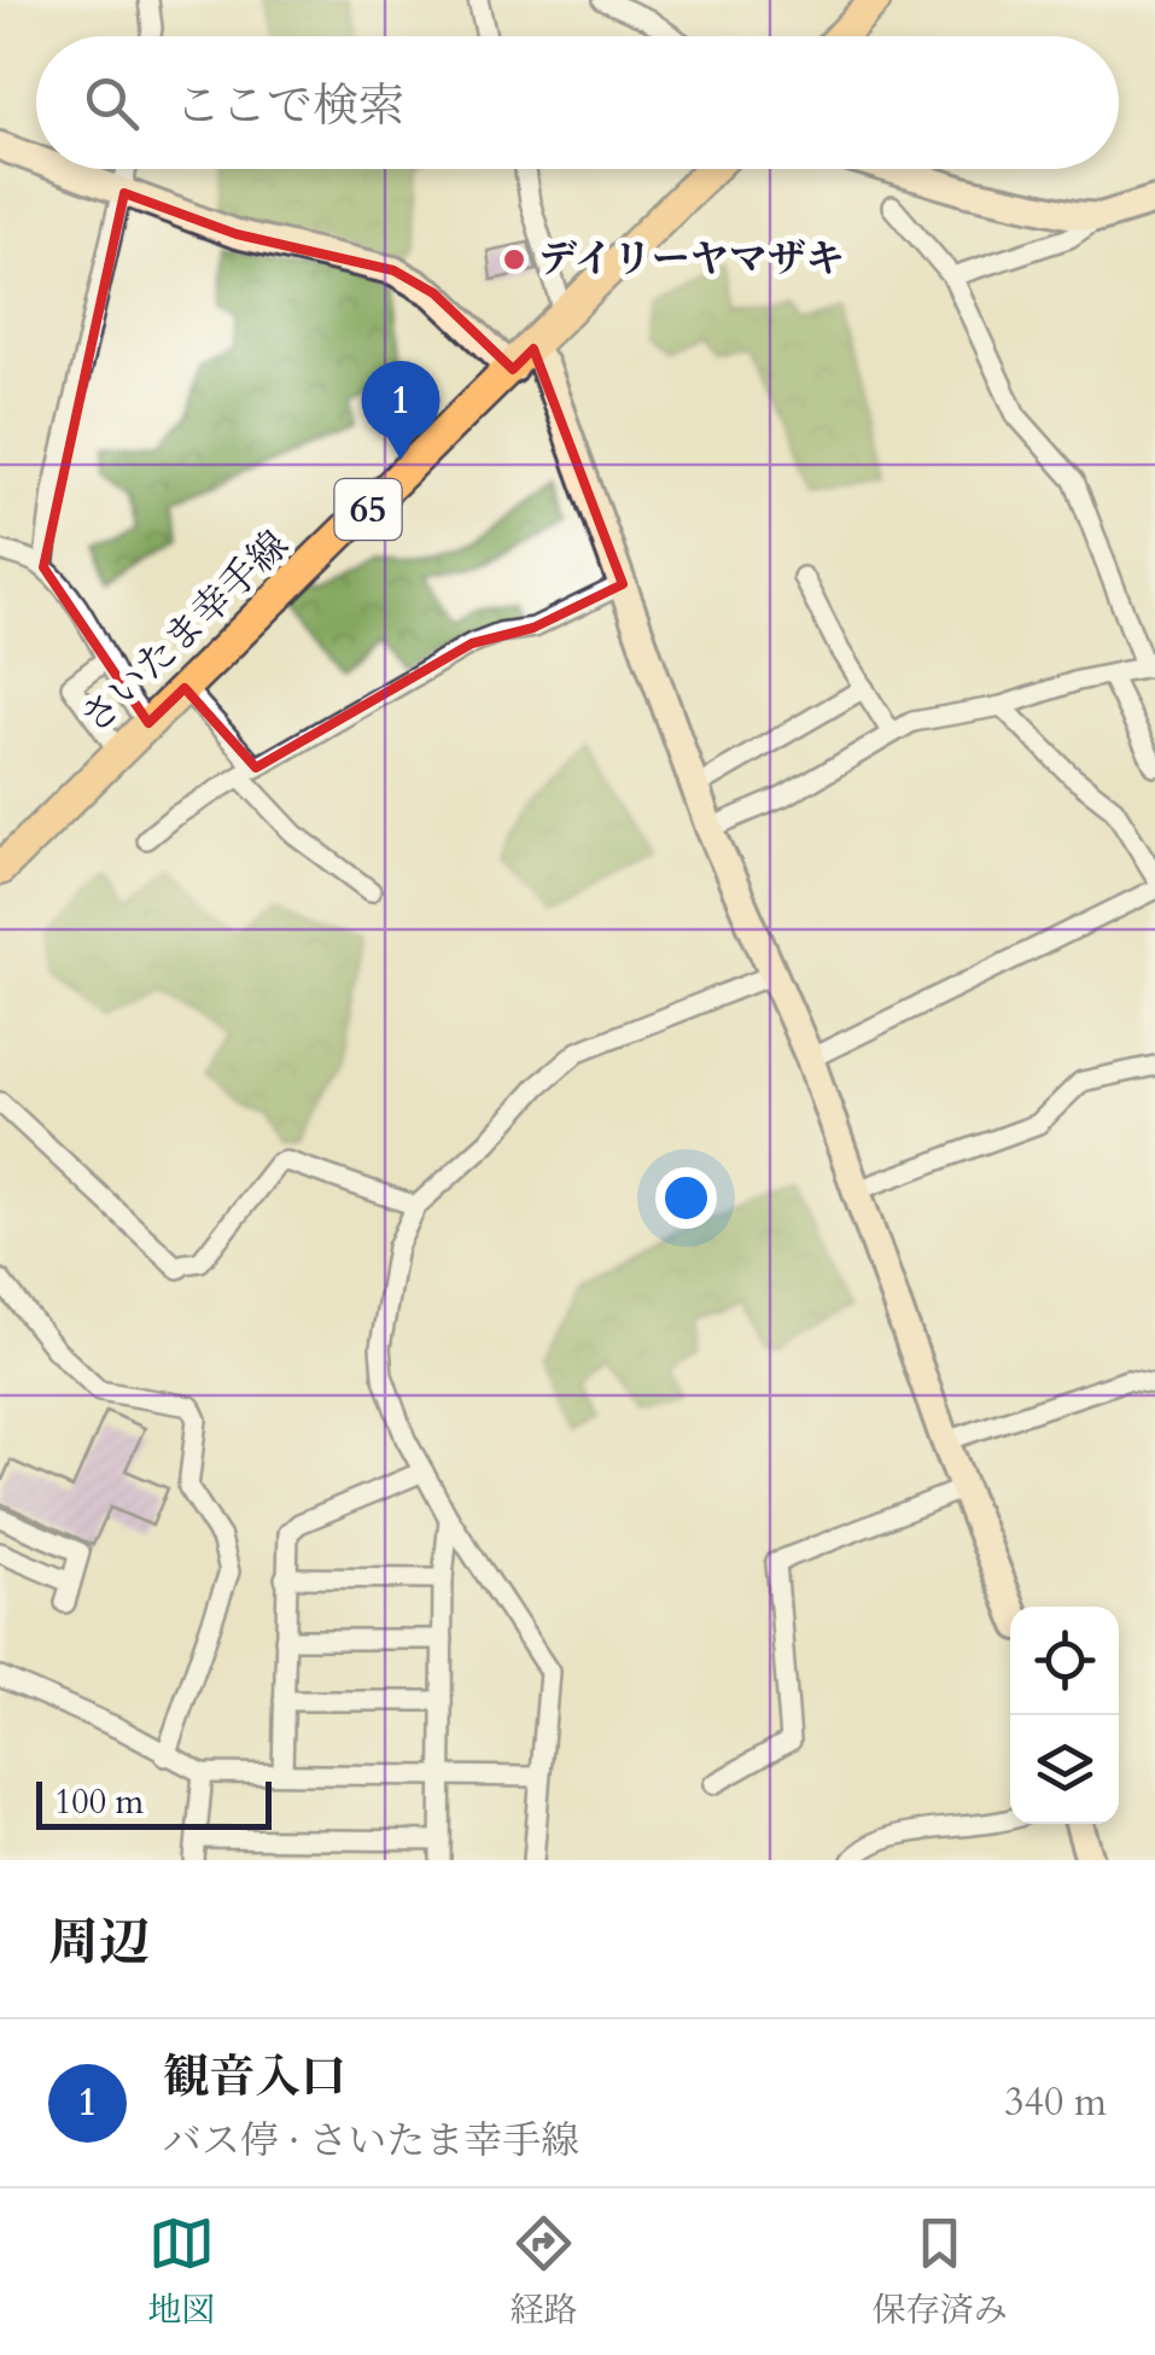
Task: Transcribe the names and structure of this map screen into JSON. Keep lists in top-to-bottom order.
{
  "streets": {
    "main road": ["65", "さいたま幸手線"]
  },
  "places": ["デイリーヤマザキ"],
  "scale_bar": "100 m",
  "page": {
    "search": "ここで検索",
    "pins": "1",
    "scale": "100 m",
    "heading": "周辺",
    "list": [
      {
        "mark": "1",
        "name": "観音入口",
        "note": "バス停 · さいたま幸手線",
        "value": "340 m"
      }
    ],
    "nav": ["地図", "経路", "保存済み"]
  }
}
